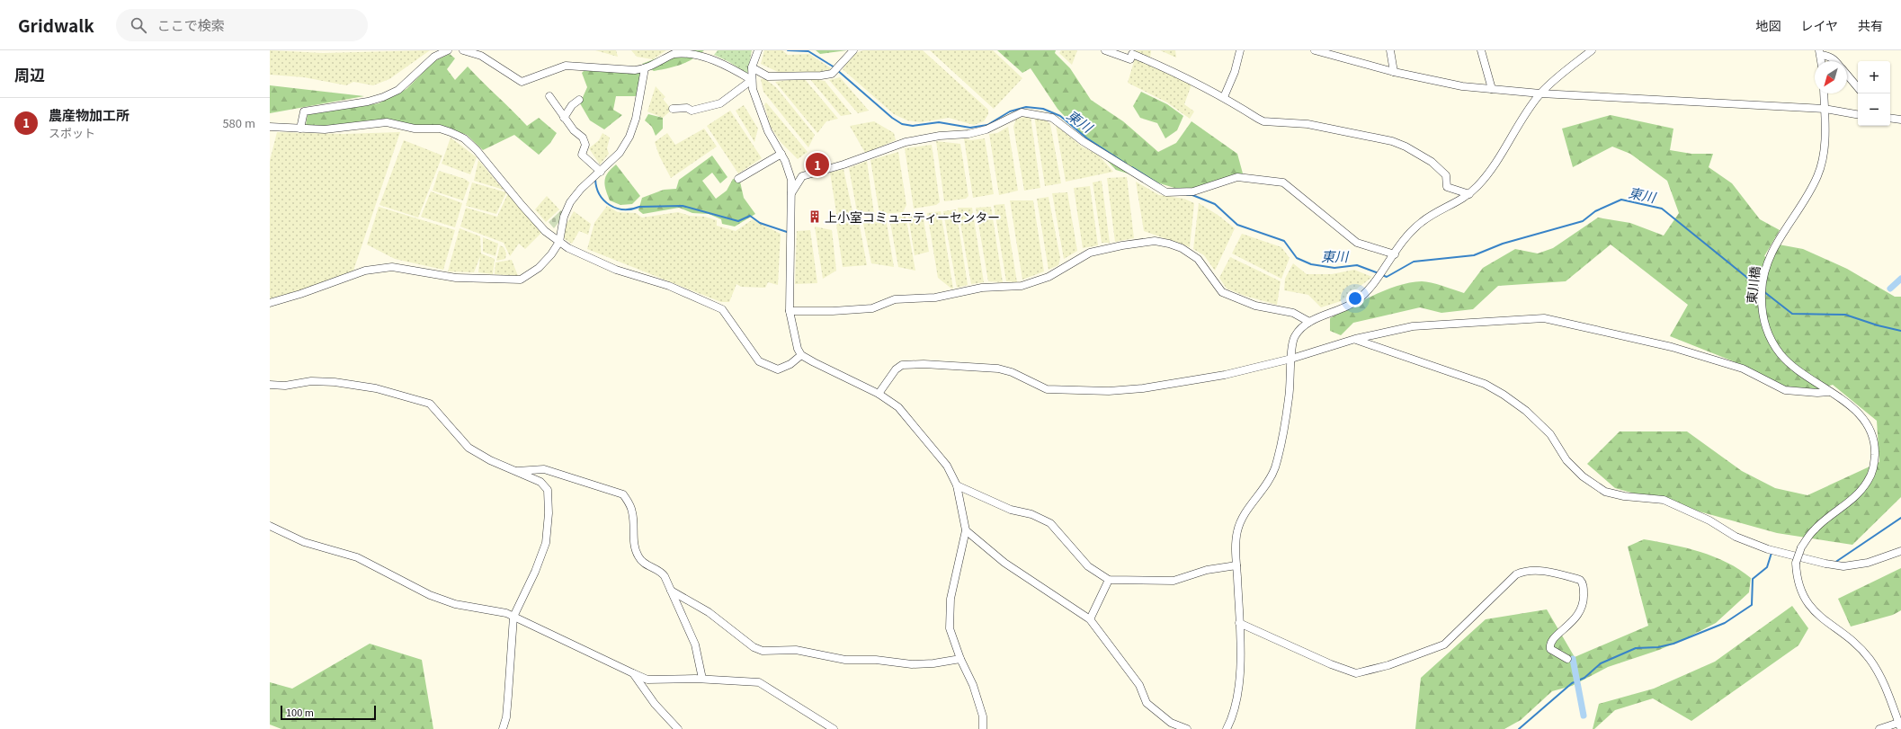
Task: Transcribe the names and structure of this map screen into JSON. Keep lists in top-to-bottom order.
{
  "streets": {
    "street": ["東川橋"]
  },
  "water": ["東川"],
  "places": {
    "building": ["上小室コミュニティーセンター"]
  },
  "scale_bar": "100 m",
  "north": "bottom left",
  "page": {
    "header": "Gridwalk",
    "search": "ここで検索",
    "nav": ["地図", "レイヤ", "共有"],
    "heading": "周辺",
    "map_buttons": ["+", "−"],
    "list": [
      {
        "mark": "1",
        "name": "農産物加工所",
        "note": "スポット",
        "value": "580 m"
      }
    ],
    "pins": "1",
    "scale": "100 m"
  }
}
